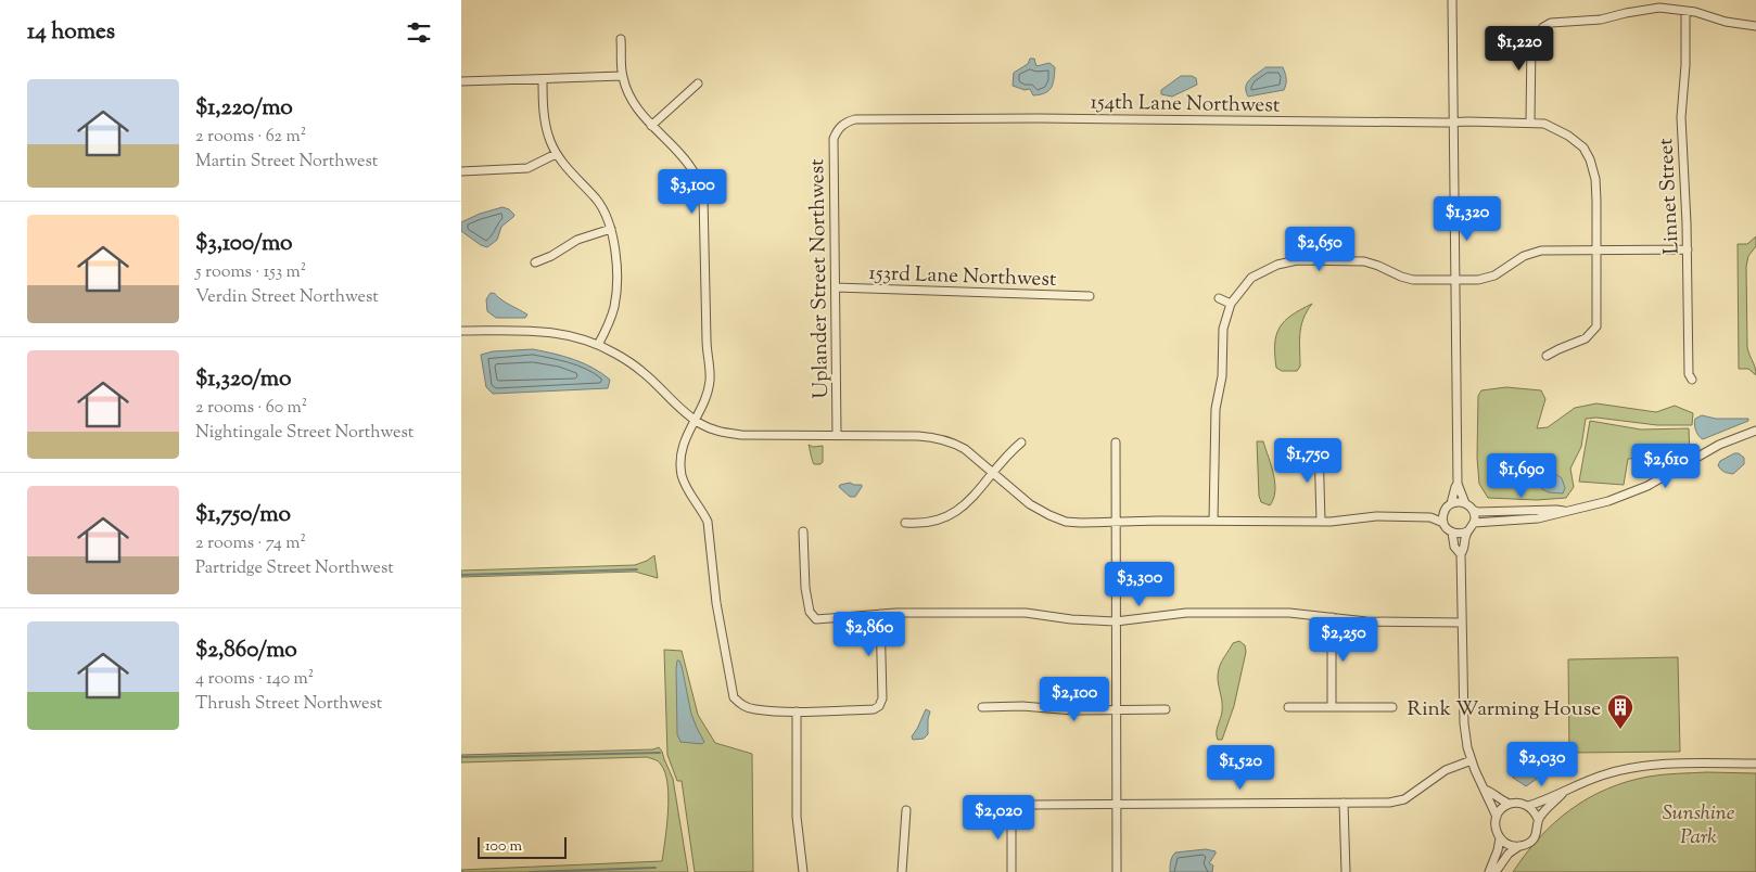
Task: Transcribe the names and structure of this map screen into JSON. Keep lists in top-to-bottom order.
{
  "streets": {
    "street": [
      "154th Lane Northwest",
      "Linnet Street",
      "153rd Lane Northwest",
      "Uplander Street Northwest"
    ]
  },
  "crossings": [
    ["154th Lane Northwest", "Uplander Street Northwest"],
    ["153rd Lane Northwest", "Uplander Street Northwest"]
  ],
  "parks": ["Sunshine Park"],
  "places": {
    "building": ["Rink Warming House"]
  },
  "scale_bar": "100 m",
  "page": {
    "heading": "14 homes",
    "price": [
      "$1,220",
      "$3,100",
      "$1,320",
      "$2,650",
      "$1,750",
      "$2,610",
      "$1,690",
      "$3,300",
      "$2,860",
      "$2,250",
      "$2,100",
      "$2,030",
      "$1,520",
      "$2,020"
    ],
    "list": [
      {
        "name": "$1,220/mo",
        "note": "2 rooms · 62 m² · Martin Street Northwest"
      },
      {
        "name": "$3,100/mo",
        "note": "5 rooms · 153 m² · Verdin Street Northwest"
      },
      {
        "name": "$1,320/mo",
        "note": "2 rooms · 60 m² · Nightingale Street Northwest"
      },
      {
        "name": "$1,750/mo",
        "note": "2 rooms · 74 m² · Partridge Street Northwest"
      },
      {
        "name": "$2,860/mo",
        "note": "4 rooms · 140 m² · Thrush Street Northwest"
      }
    ],
    "scale": "100 m"
  }
}
